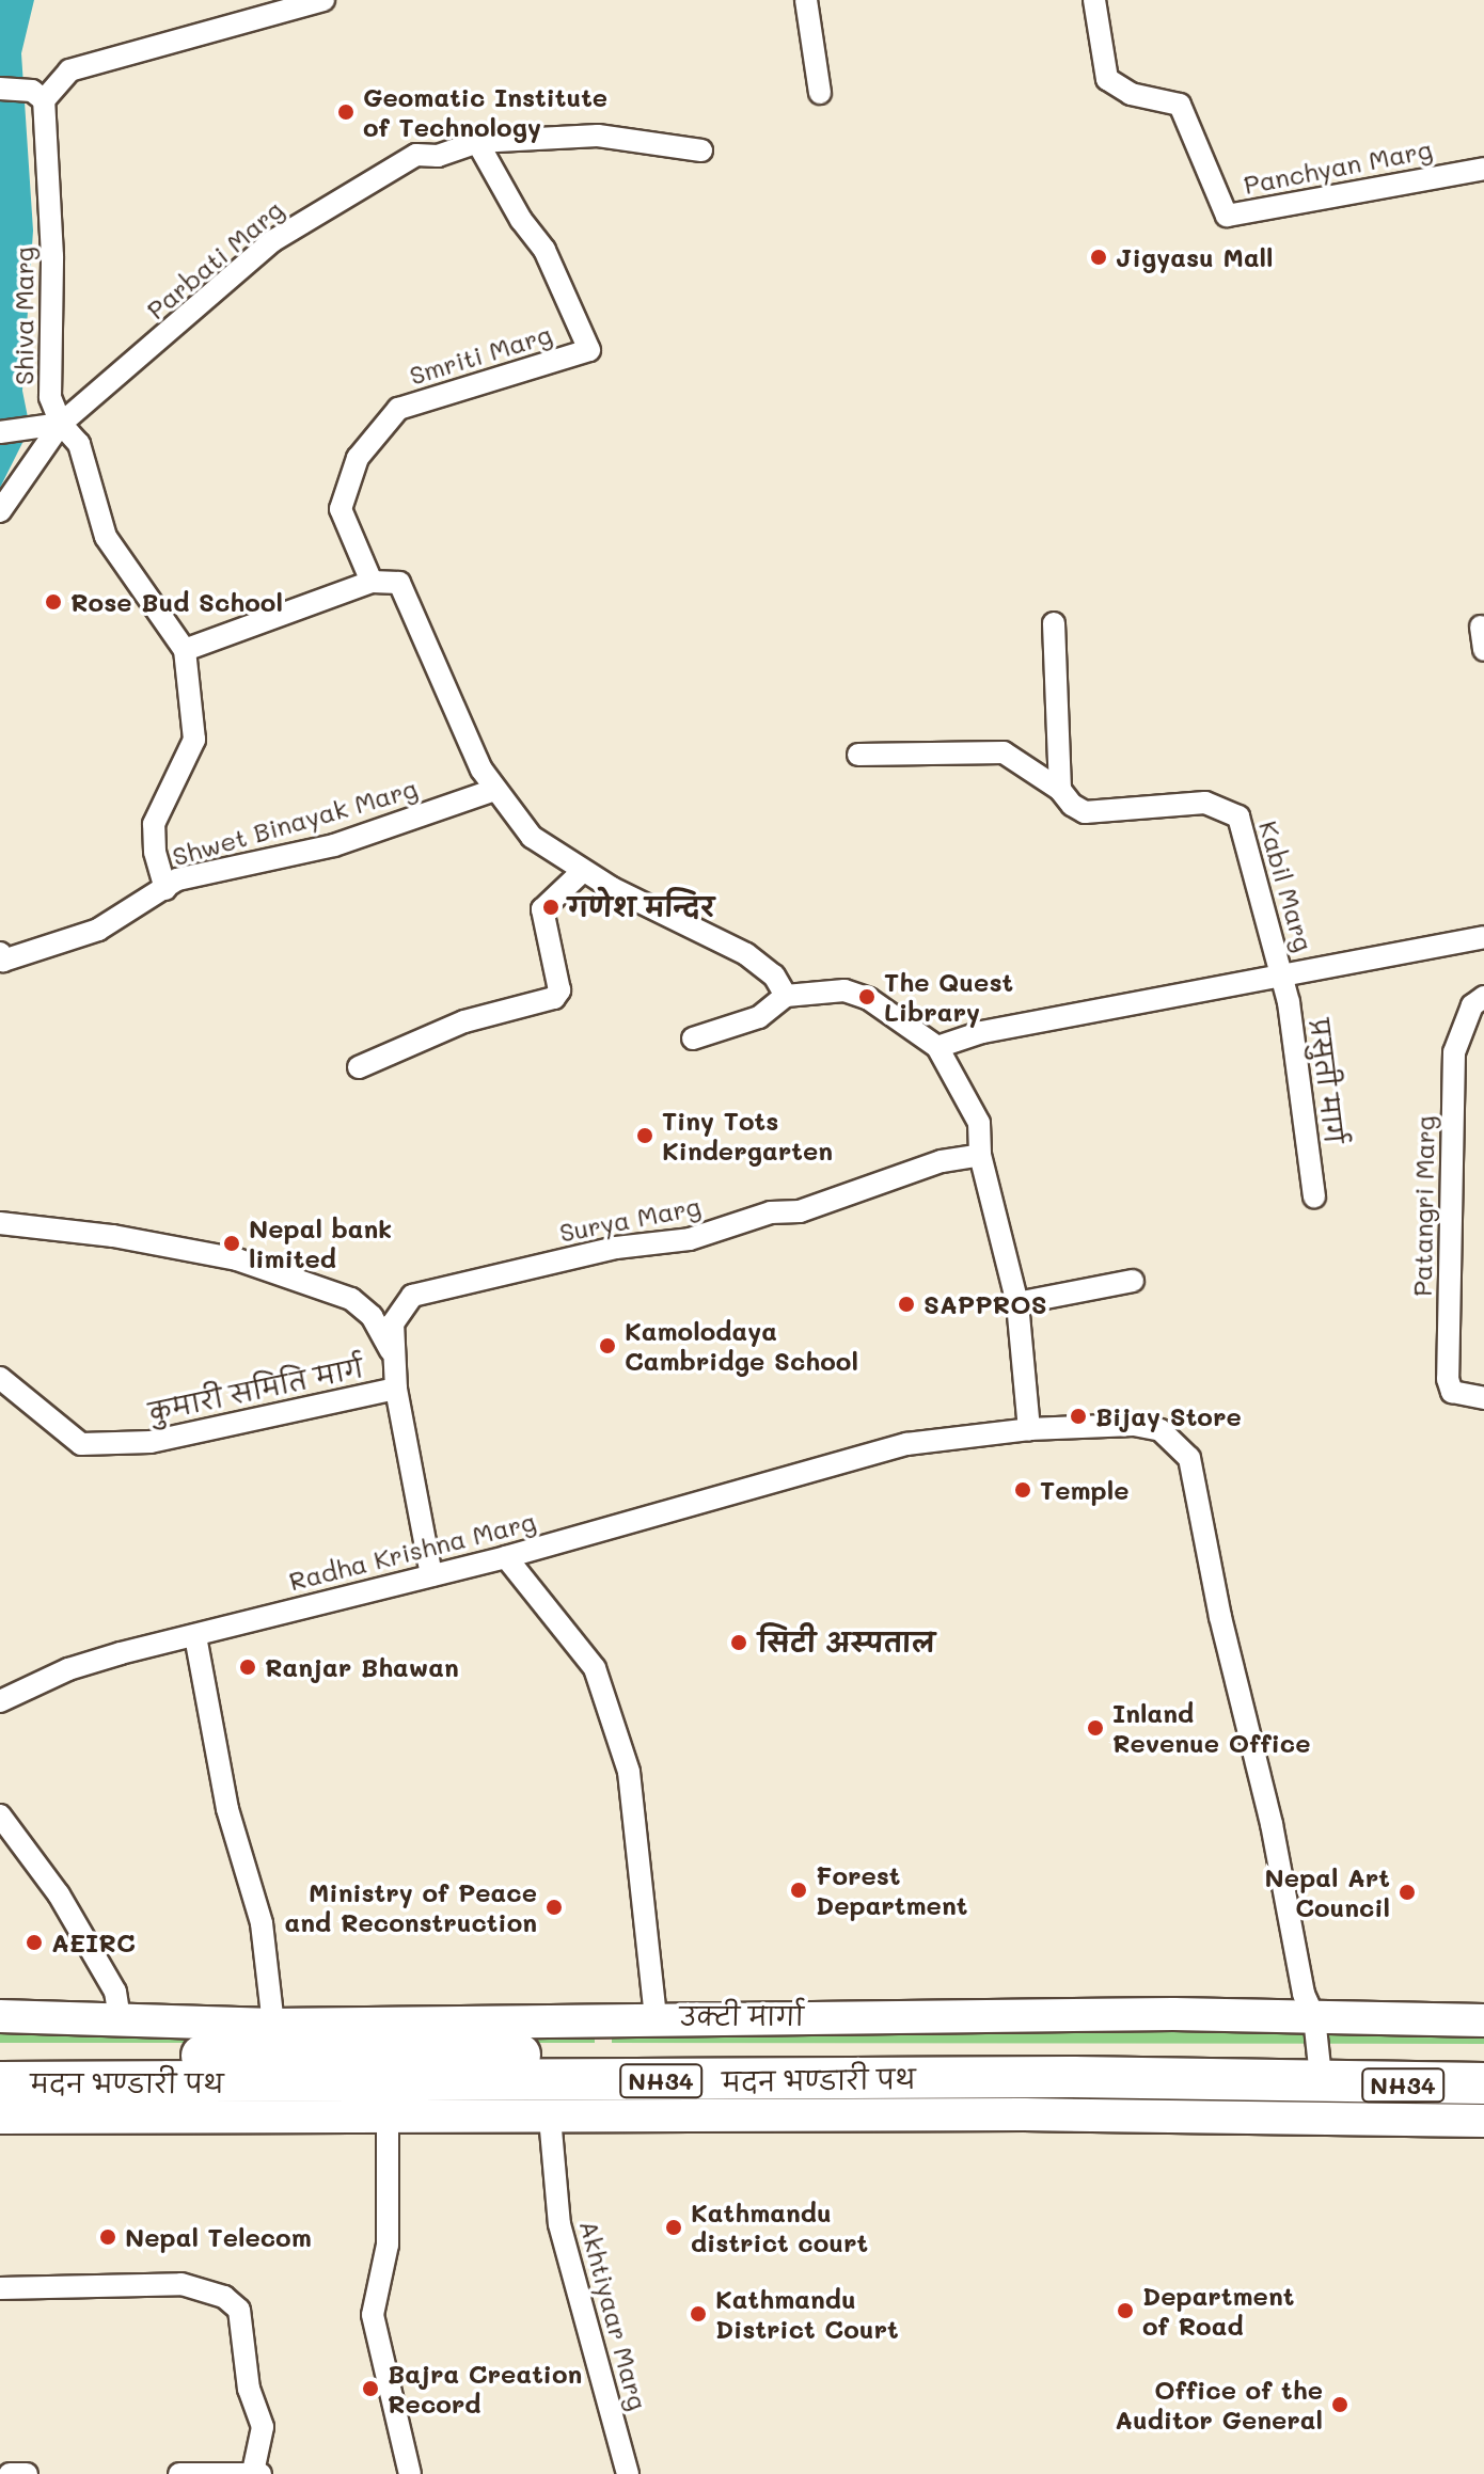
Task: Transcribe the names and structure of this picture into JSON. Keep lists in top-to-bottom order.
{
  "streets": {
    "highway": ["मदन भण्डारी पथ", "NH34"],
    "street": [
      "Panchyan Marg",
      "Parbati Marg",
      "Shiva Marg",
      "Smriti Marg",
      "Shwet Binayak Marg",
      "Kabil Marg",
      "प्रसुती मार्ग",
      "Patangri Marg",
      "Surya Marg",
      "कुमारी समिति मार्ग",
      "Radha Krishna Marg",
      "उक्टी मार्गा",
      "Akhtiyaar Marg"
    ]
  },
  "crossings": [
    ["Parbati Marg", "Shiva Marg"],
    ["Parbati Marg", "Smriti Marg"],
    ["Kabil Marg", "प्रसुती मार्ग"],
    ["Surya Marg", "कुमारी समिति मार्ग"],
    ["Radha Krishna Marg", "उक्टी मार्गा"],
    ["Radha Krishna Marg", "मदन भण्डारी पथ"]
  ],
  "places": [
    "Geomatic Institute of Technology",
    "Jigyasu Mall",
    "Rose Bud School",
    "गणेश मन्दिर",
    "The Quest Library",
    "Tiny Tots Kindergarten",
    "Nepal bank limited",
    "SAPPROS",
    "Kamolodaya Cambridge School",
    "Bijay Store",
    "Temple",
    "सिटी अस्पताल",
    "Ranjar Bhawan",
    "Inland Revenue Office",
    "Forest Department",
    "Nepal Art Council",
    "Ministry of Peace and Reconstruction",
    "AEIRC",
    "Kathmandu district court",
    "Nepal Telecom",
    "Department of Road",
    "Kathmandu District Court",
    "Bajra Creation Record",
    "Office of the Auditor General"
  ]
}
